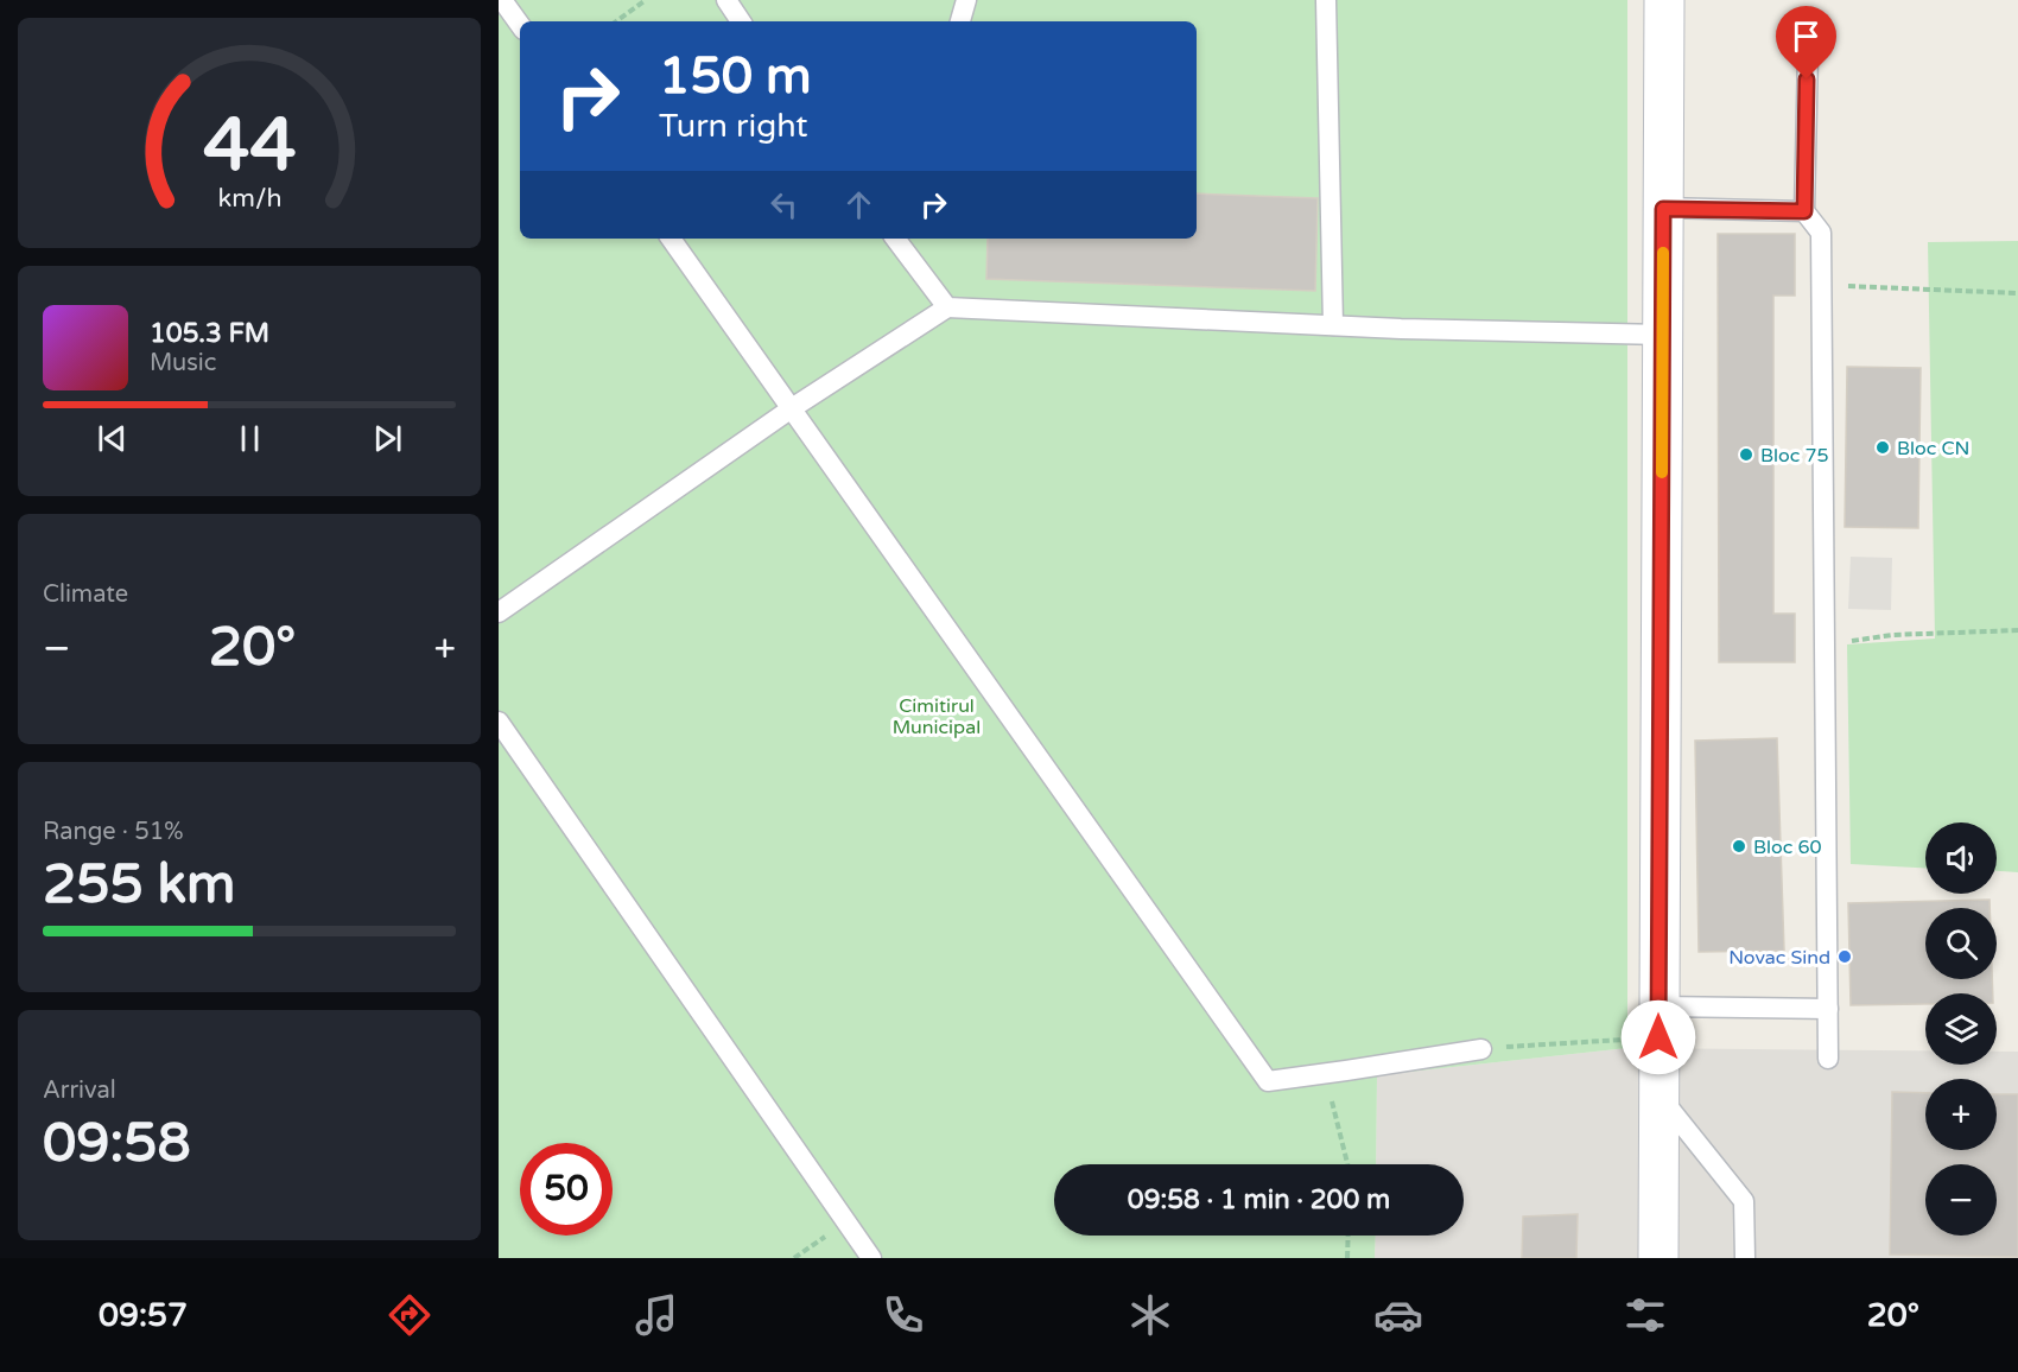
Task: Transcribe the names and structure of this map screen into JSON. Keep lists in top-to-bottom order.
{
  "parks": ["Cimitirul Municipal"],
  "places": [
    "Bloc CN",
    "Bloc 75",
    "Bloc 60",
    "Novac Sind"
  ],
  "page": {
    "turn": ["150 m", "Turn right"],
    "song": ["105.3 FM", "Music"],
    "tile": [
      "Climate",
      ["Range · 51%", "255 km"],
      ["Arrival", "09:58"]
    ],
    "heat": ["−", "20°", "+"],
    "map_buttons": ["+", "−"],
    "limit": "50",
    "trip": "09:58 · 1 min · 200 m",
    "tabs": ["09:57", "20°"],
    "gauge": ["44", "km/h"]
  }
}
